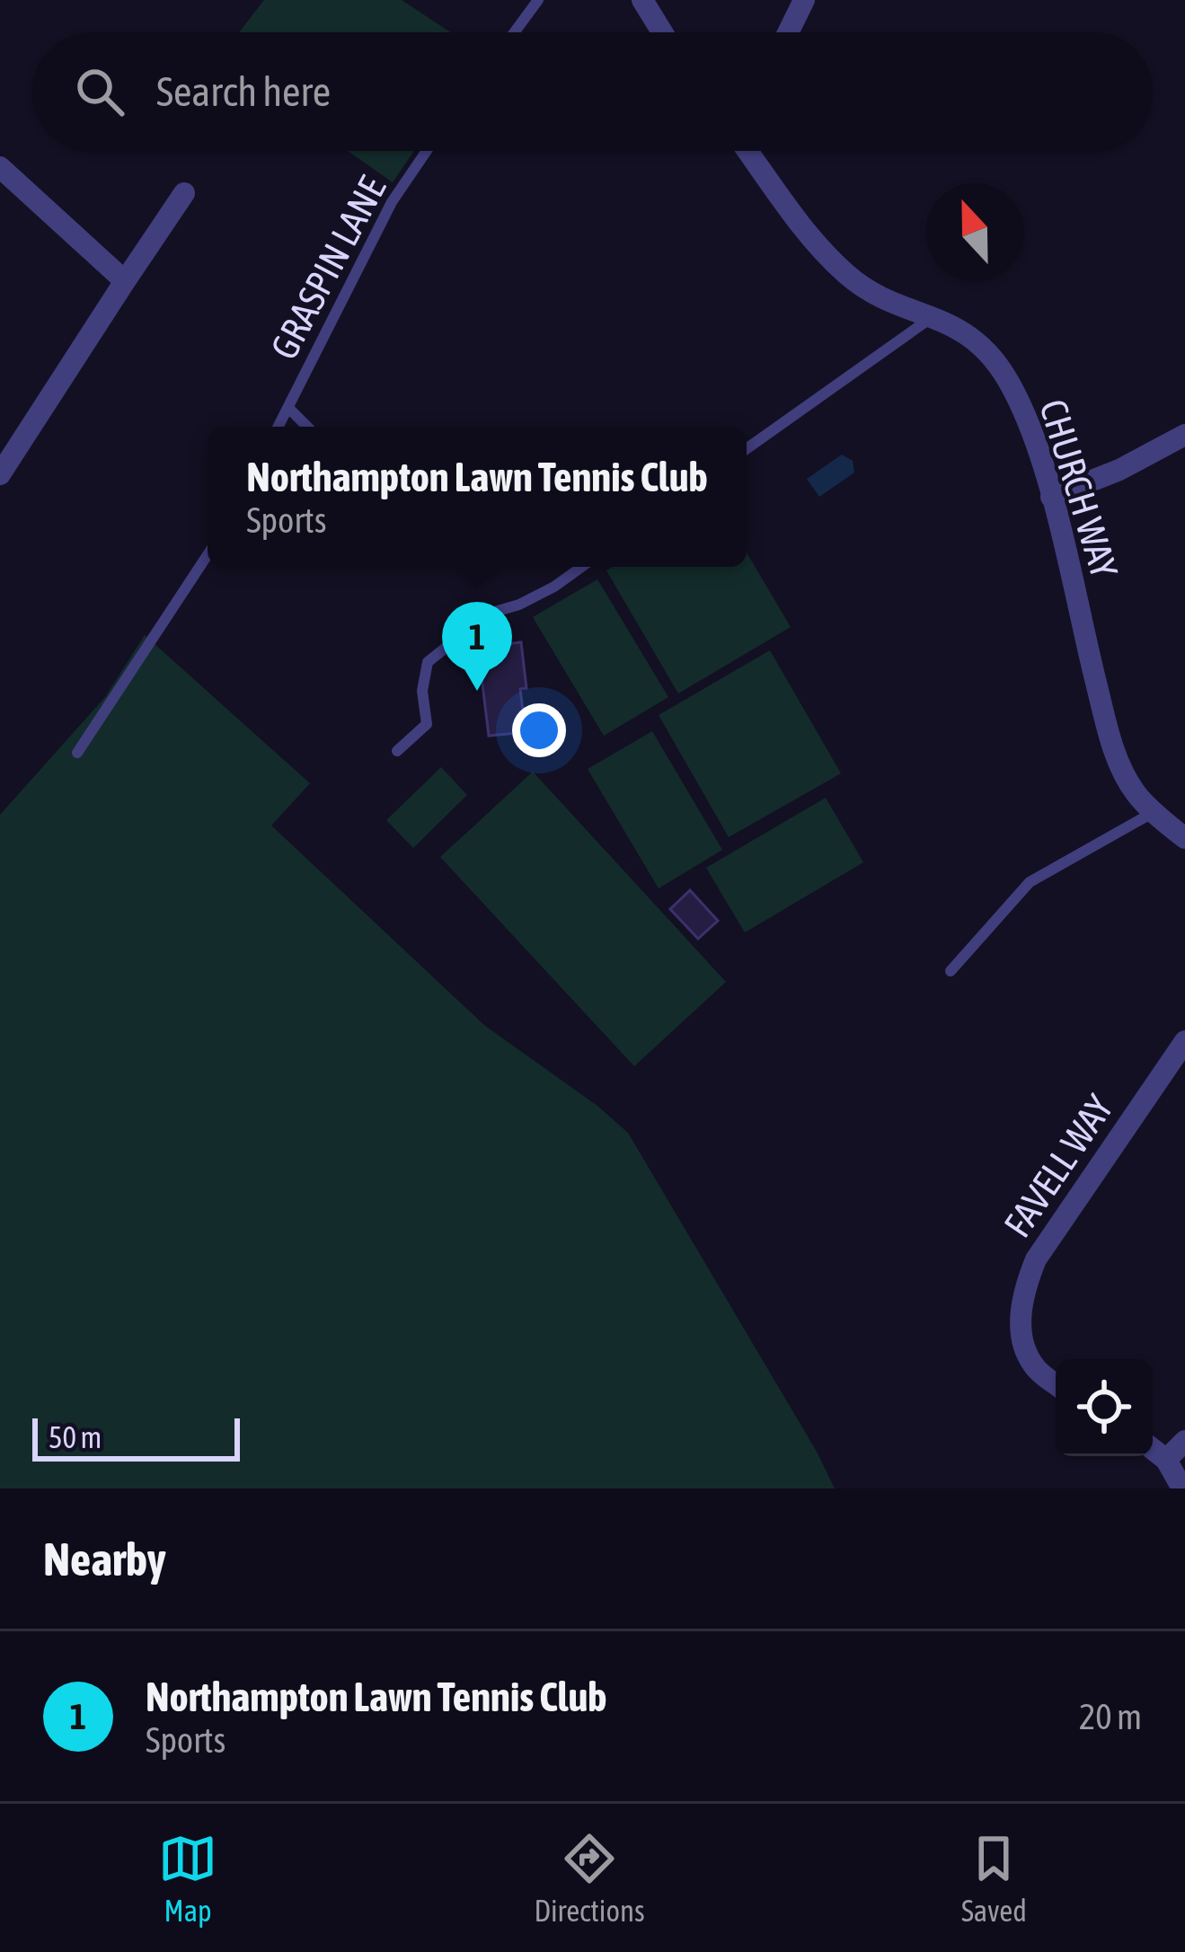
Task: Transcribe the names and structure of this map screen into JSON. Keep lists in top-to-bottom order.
{
  "streets": {
    "street": ["CHURCH WAY", "FAVELL WAY"],
    "lane": ["GRASPIN LANE"]
  },
  "scale_bar": "50 m",
  "north": "top",
  "page": {
    "search": "Search here",
    "popup": ["Northampton Lawn Tennis Club", "Sports"],
    "pins": "1",
    "scale": "50 m",
    "heading": "Nearby",
    "list": [
      {
        "mark": "1",
        "name": "Northampton Lawn Tennis Club",
        "note": "Sports",
        "value": "20 m"
      }
    ],
    "nav": ["Map", "Directions", "Saved"]
  }
}
